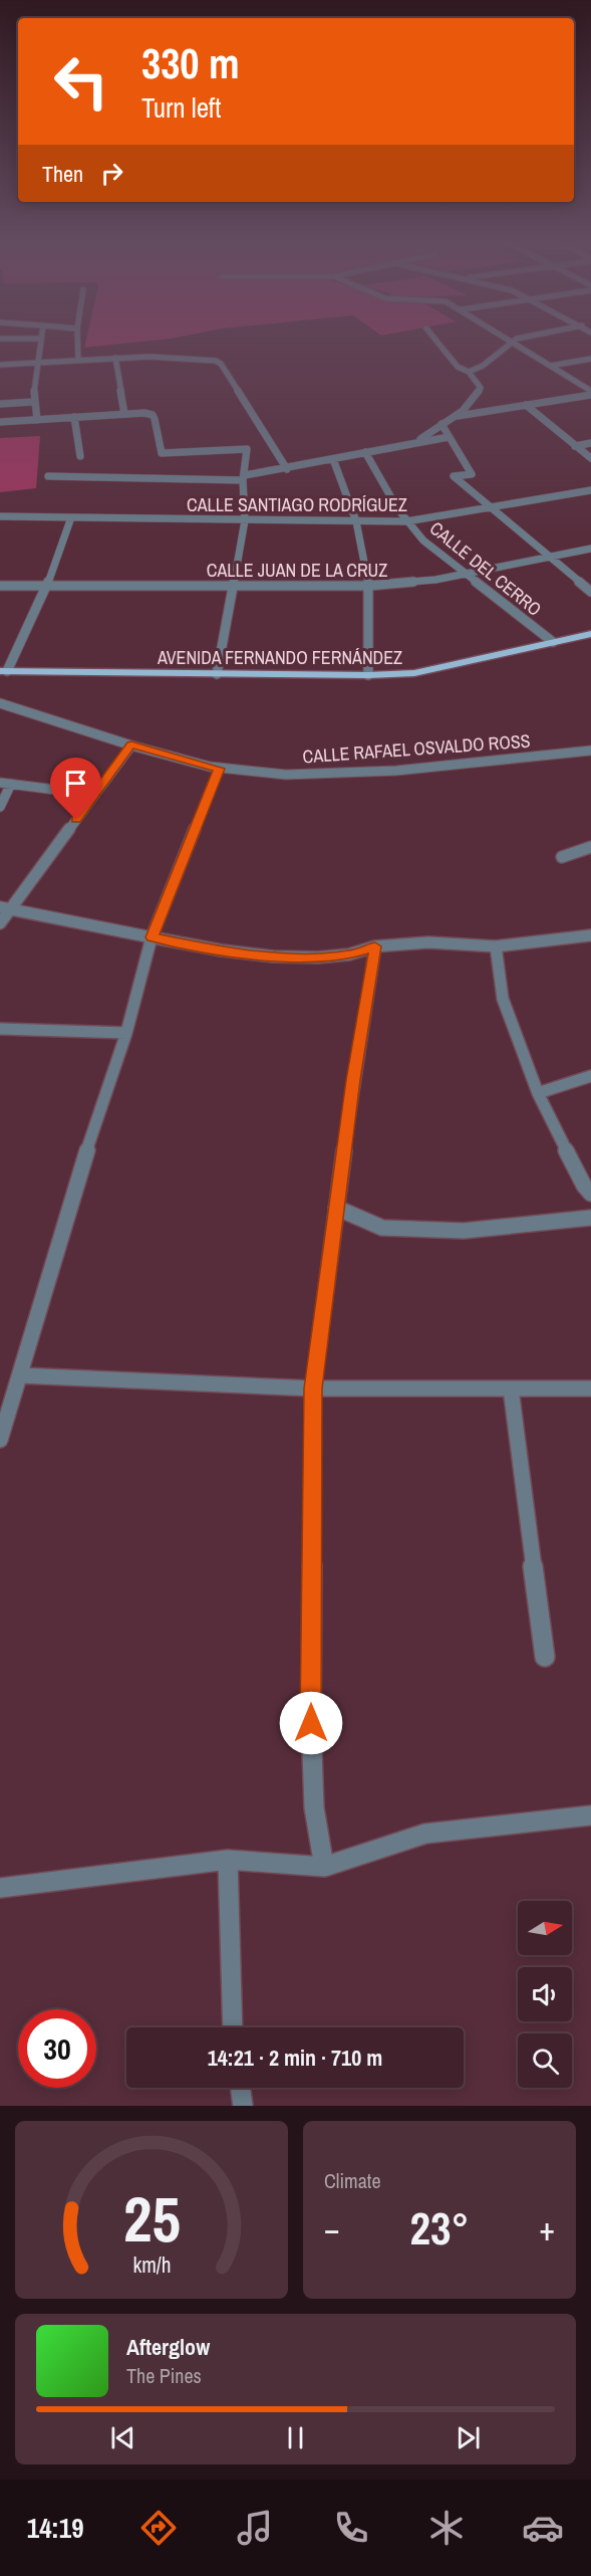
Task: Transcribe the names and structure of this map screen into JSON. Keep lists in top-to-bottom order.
{
  "streets": {
    "main road": ["AVENIDA FERNANDO FERNÁNDEZ"],
    "street": [
      "CALLE SANTIAGO RODRÍGUEZ",
      "CALLE DEL CERRO",
      "CALLE JUAN DE LA CRUZ",
      "CALLE RAFAEL OSVALDO ROSS"
    ]
  },
  "crossings": [
    ["CALLE SANTIAGO RODRÍGUEZ", "CALLE DEL CERRO"],
    ["CALLE DEL CERRO", "CALLE JUAN DE LA CRUZ"],
    ["CALLE DEL CERRO", "AVENIDA FERNANDO FERNÁNDEZ"]
  ],
  "north": "right",
  "page": {
    "turn": ["330 m", "Turn left"],
    "then": "Then",
    "limit": "30",
    "trip": "14:21 · 2 min · 710 m",
    "tile": "Climate",
    "heat": ["−", "23°", "+"],
    "song": ["Afterglow", "The Pines"],
    "tabs": "14:19",
    "gauge": ["25", "km/h"]
  }
}
